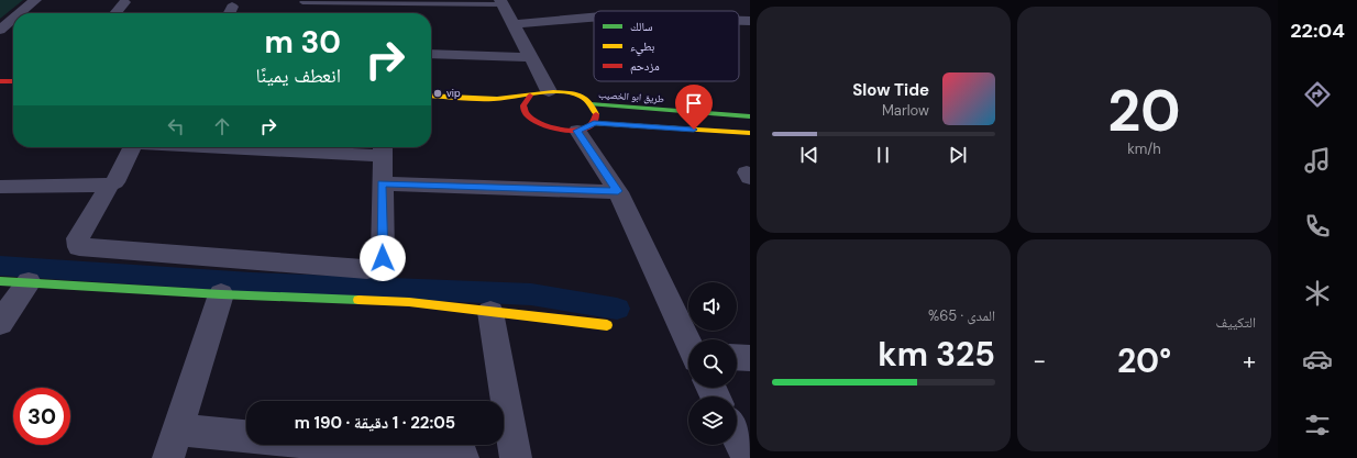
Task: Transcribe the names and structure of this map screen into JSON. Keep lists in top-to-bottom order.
{
  "streets": {
    "main road": ["طريق ابو الخصيب"]
  },
  "places": ["vip"],
  "legend": ["سالك", "بطيء", "مزدحم"],
  "page": {
    "tabs": "22:04",
    "tile": [
      ["20", "km/h"],
      "التكييف",
      ["المدى · 65%", "325 km"]
    ],
    "turn": ["30 m", "انعطف يمينًا"],
    "song": ["Slow Tide", "Marlow"],
    "heat": ["−", "20°", "+"],
    "limit": "30",
    "trip": "22:05 · 1 دقيقة · 190 m"
  }
}
